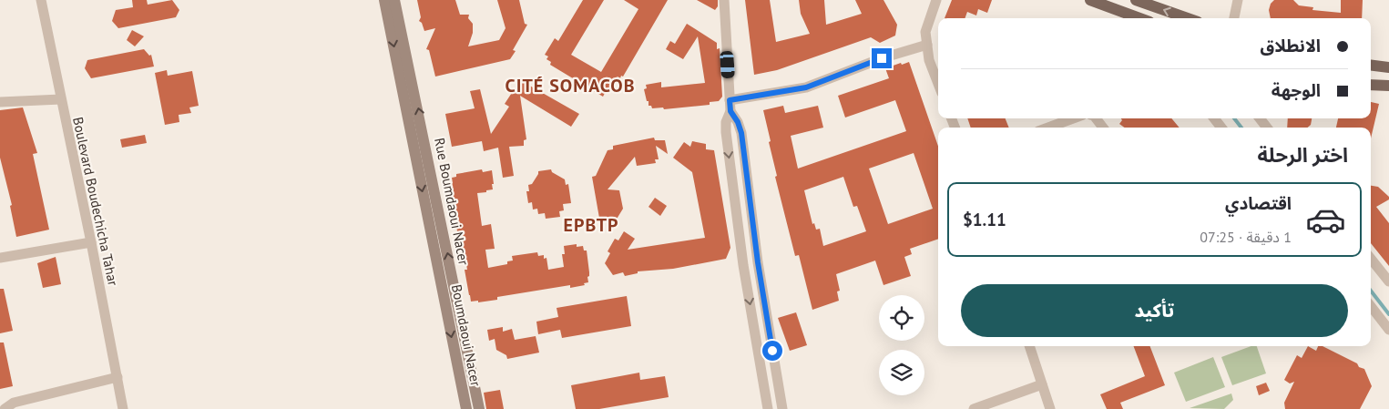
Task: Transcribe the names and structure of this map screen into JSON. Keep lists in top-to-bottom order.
{
  "streets": {
    "street": ["Boulevard Boudechicha Tahar", "Rue Boumdaoui Nacer", "Boumdaoui Nacer"]
  },
  "one_way": ["Rue Boumdaoui Nacer", "Boumdaoui Nacer"],
  "districts": ["CITÉ SOMACOB", "EPBTP"],
  "page": {
    "banner": ["الانطلاق", "الوجهة"],
    "heading": "اختر الرحلة",
    "list": [
      {
        "name": "اقتصادي",
        "note": "1 دقيقة · 07:25",
        "value": "$1.11"
      }
    ],
    "buttons": "تأكيد"
  }
}
